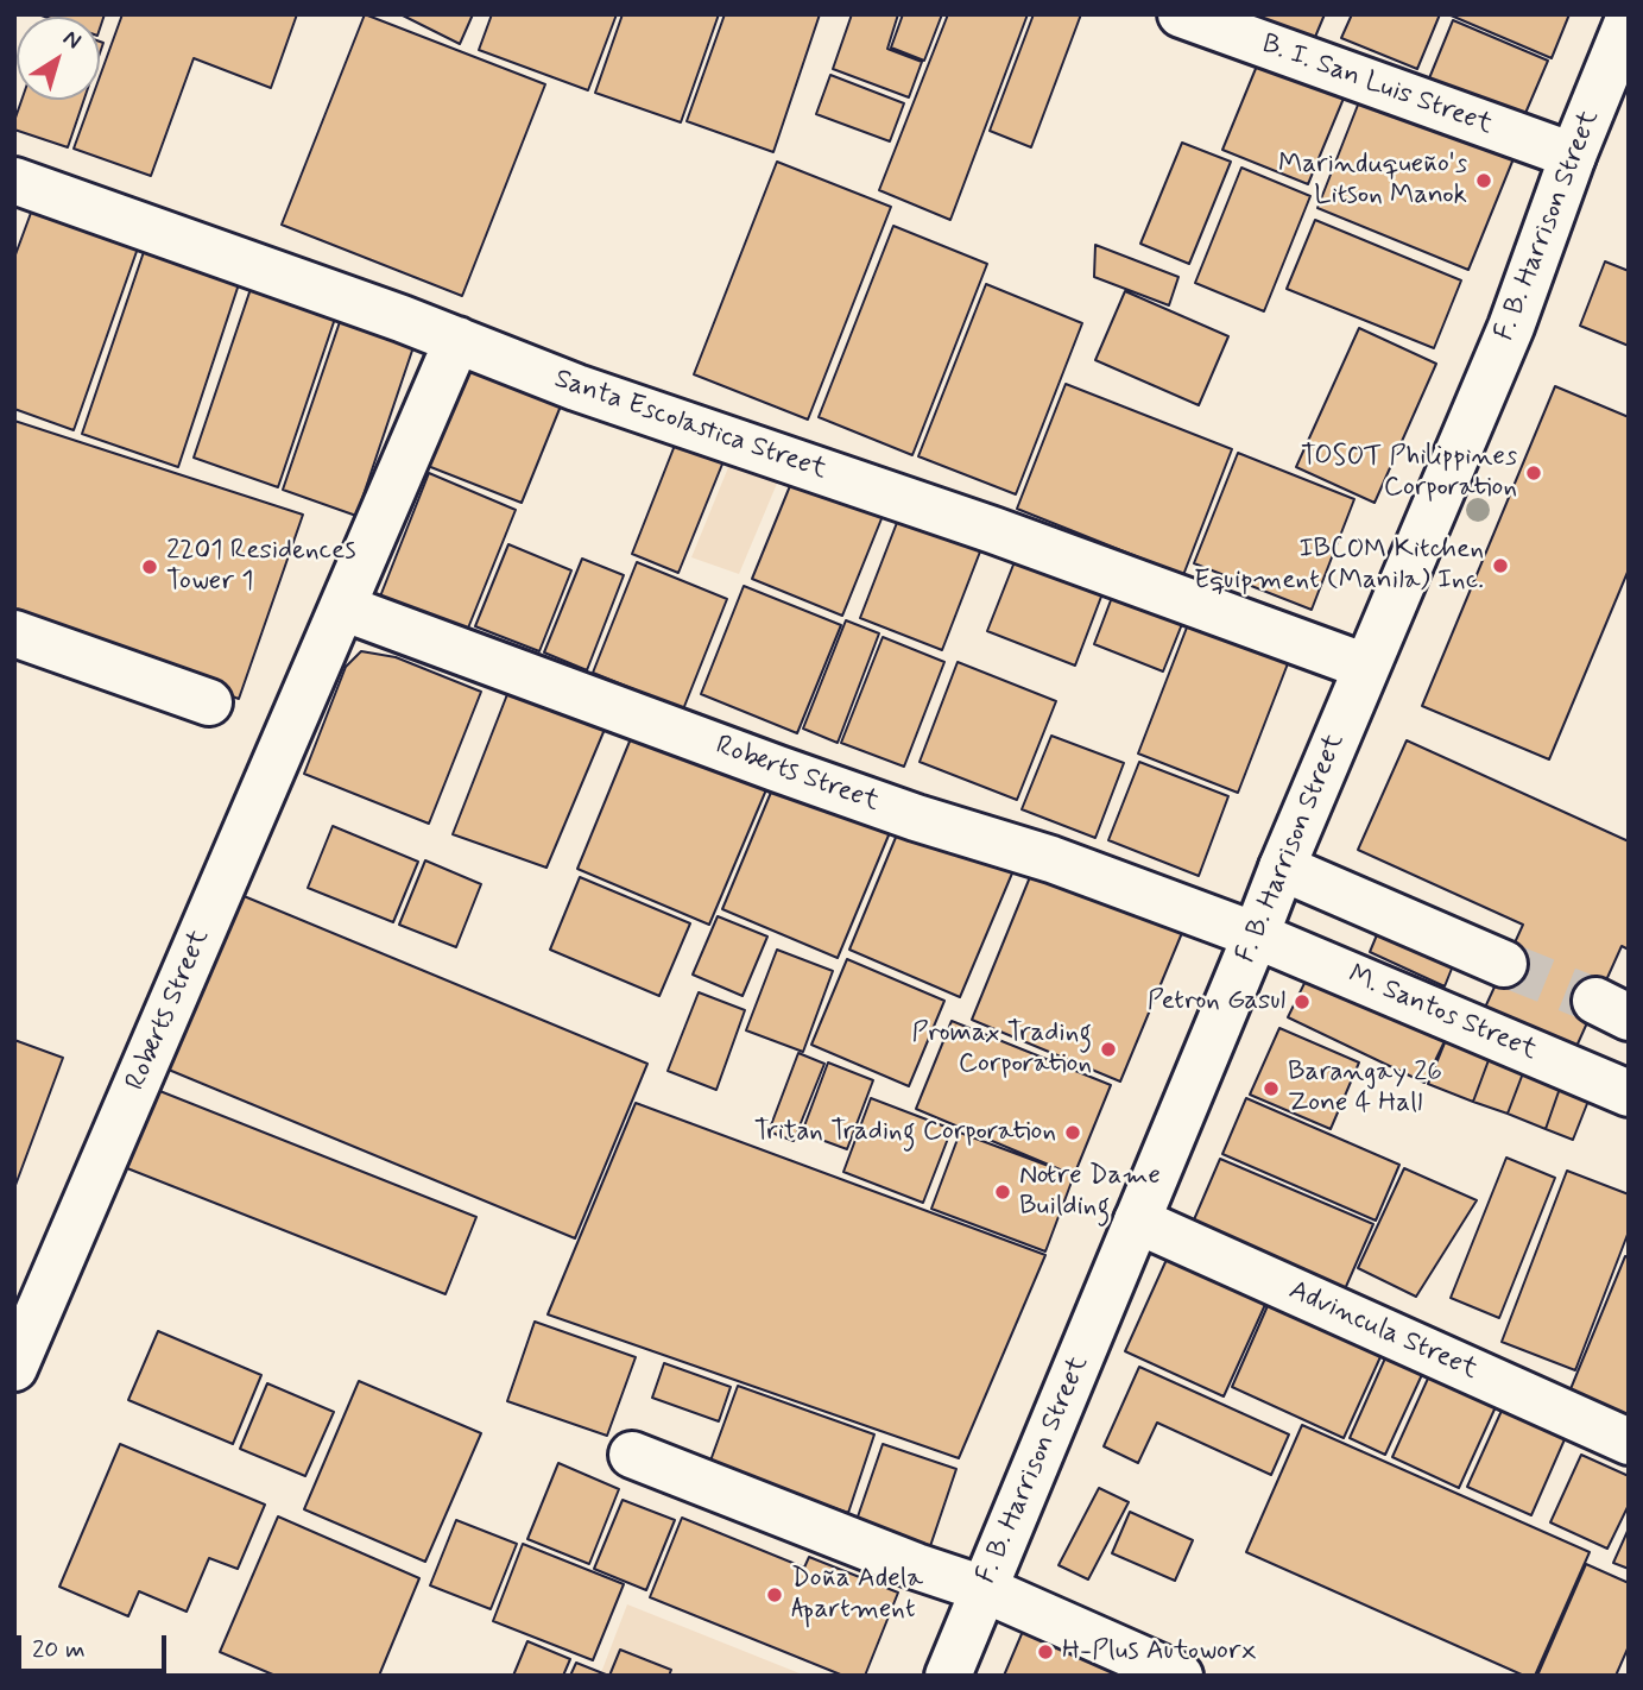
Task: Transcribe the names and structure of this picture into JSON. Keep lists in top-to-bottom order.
{
  "streets": {
    "street": [
      "B. I. San Luis Street",
      "F. B. Harrison Street",
      "Santa Escolastica Street",
      "Roberts Street",
      "M. Santos Street",
      "Advincula Street"
    ]
  },
  "crossings": [
    ["B. I. San Luis Street", "F. B. Harrison Street"],
    ["F. B. Harrison Street", "Santa Escolastica Street"],
    ["F. B. Harrison Street", "Roberts Street"],
    ["F. B. Harrison Street", "M. Santos Street"],
    ["F. B. Harrison Street", "Advincula Street"],
    ["Santa Escolastica Street", "Roberts Street"],
    ["Roberts Street", "M. Santos Street"]
  ],
  "places": [
    "Marinduqueño's Litson Manok",
    "TOSOT Philippines Corporation",
    "IBCOM Kitchen Equipment (Manila) Inc.",
    "2201 Residences Tower 1",
    "Petron Gasul",
    "Promax Trading Corporation",
    "Barangay 26 Zone 4 Hall",
    "Tritan Trading Corporation",
    "Notre Dame Building",
    "Doña Adela Apartment",
    "H-Plus Autoworx"
  ],
  "scale_bar": "20 m",
  "north": "top right"
}
